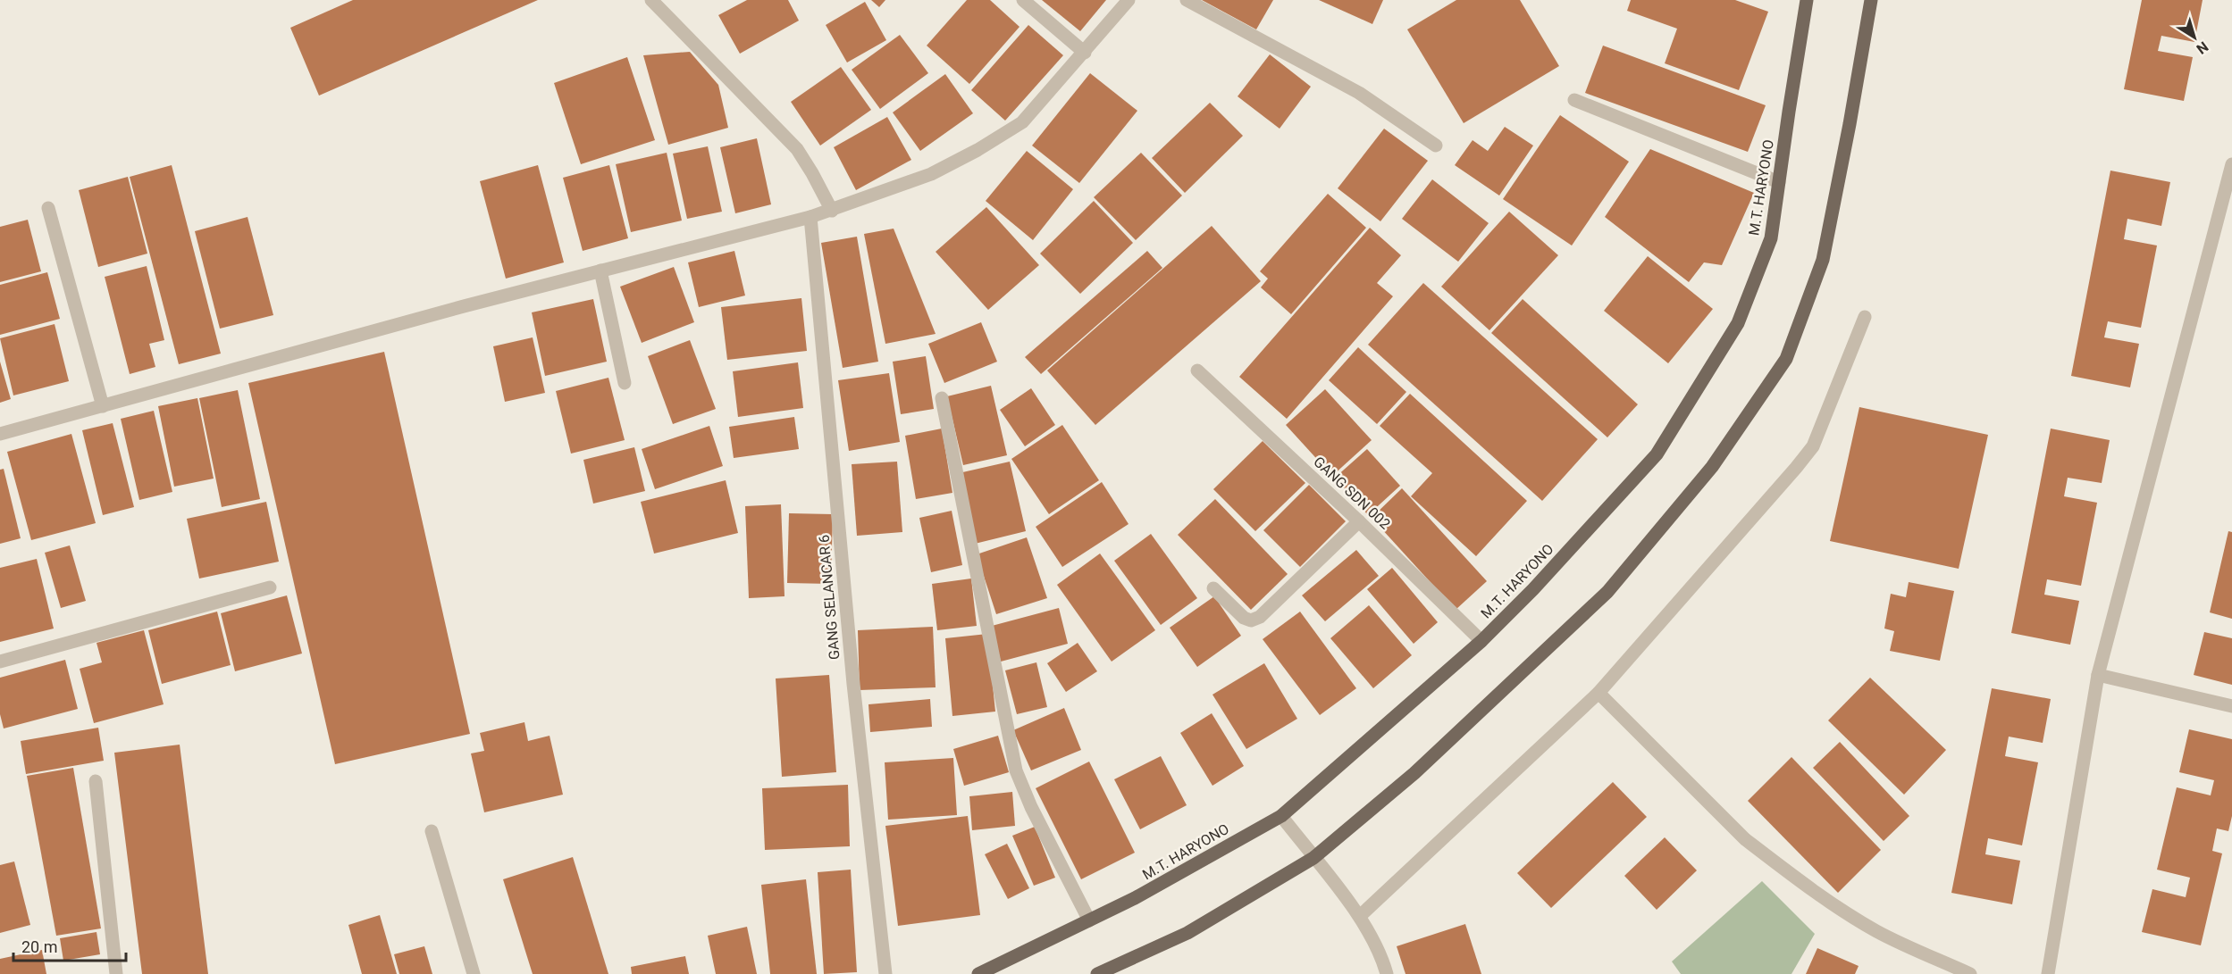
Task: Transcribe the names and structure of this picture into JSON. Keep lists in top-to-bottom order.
{
  "streets": {
    "main road": ["M.T. HARYONO"],
    "street": ["GANG SDN 002", "GANG SELANCAR 6"]
  },
  "crossings": [
    ["M.T. HARYONO", "GANG SDN 002"]
  ],
  "scale_bar": "20 m",
  "north": "bottom right"
}
